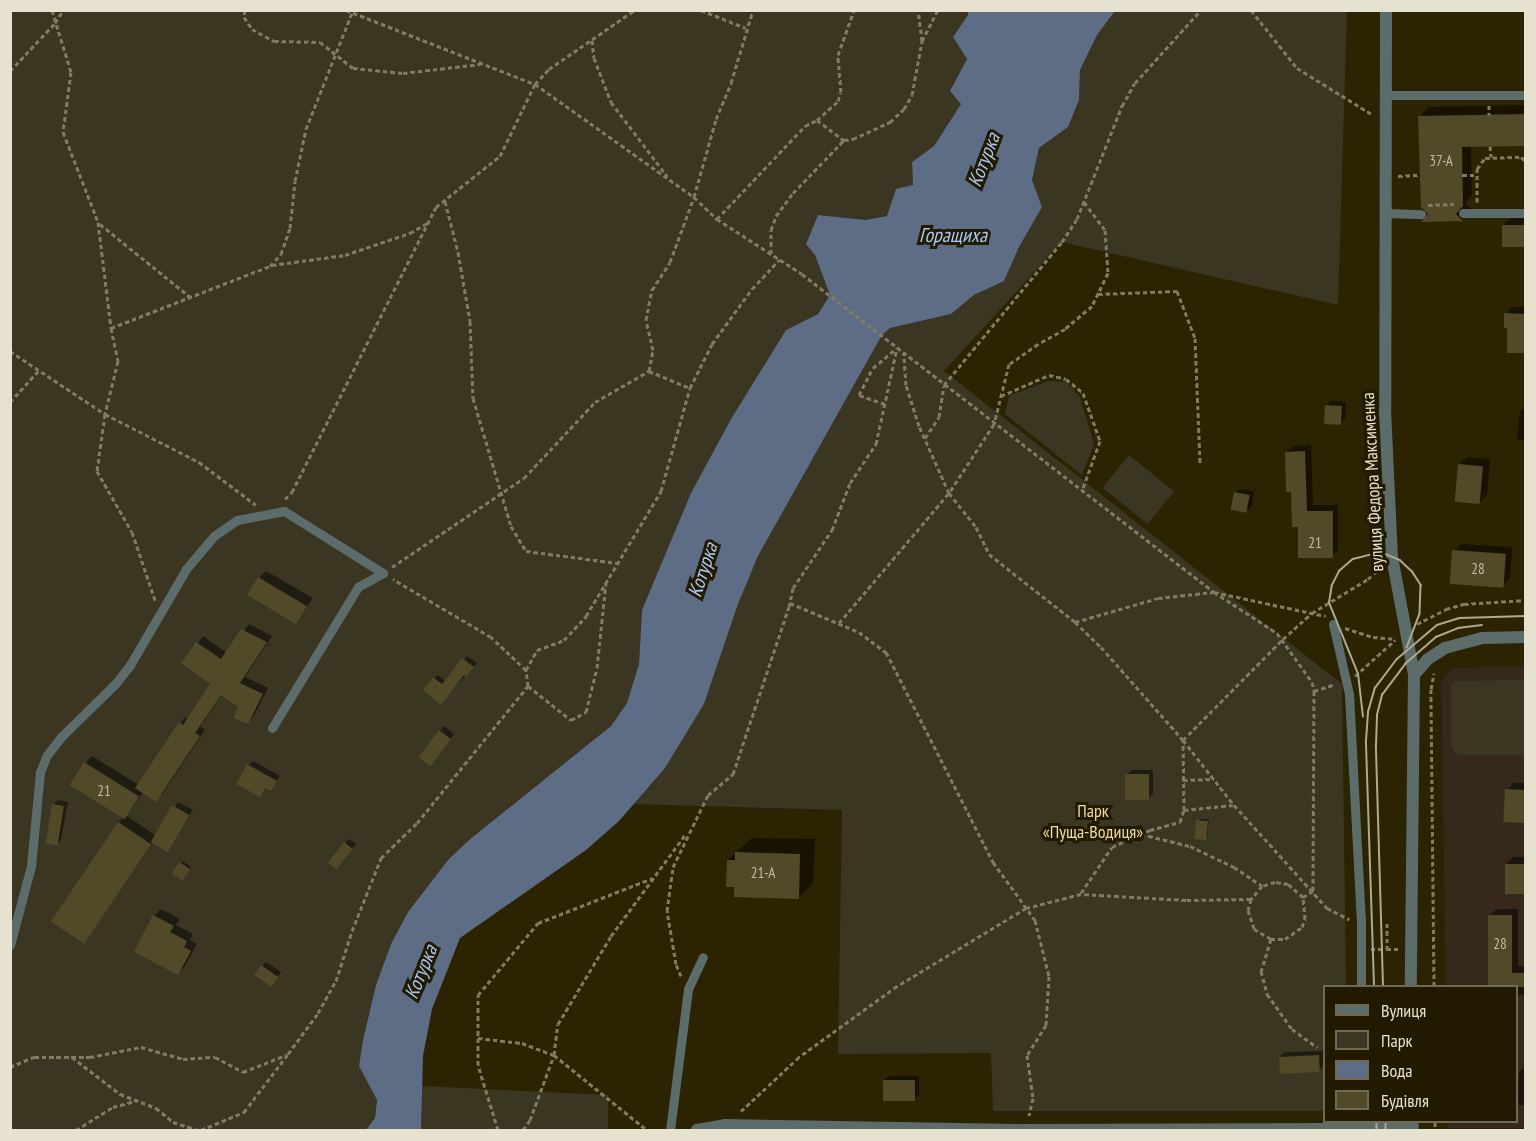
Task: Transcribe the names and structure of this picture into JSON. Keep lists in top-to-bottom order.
{
  "streets": {
    "street": ["вулиця Федора Максименка"]
  },
  "water": ["Котурка", "Горащиха"],
  "parks": ["Парк «Пуща-Водиця»"],
  "house_numbers": [
    "37-А",
    "21",
    "28",
    "21",
    "21-А",
    "28"
  ],
  "legend": [
    "Вулиця",
    "Парк",
    "Вода",
    "Будівля"
  ]
}
